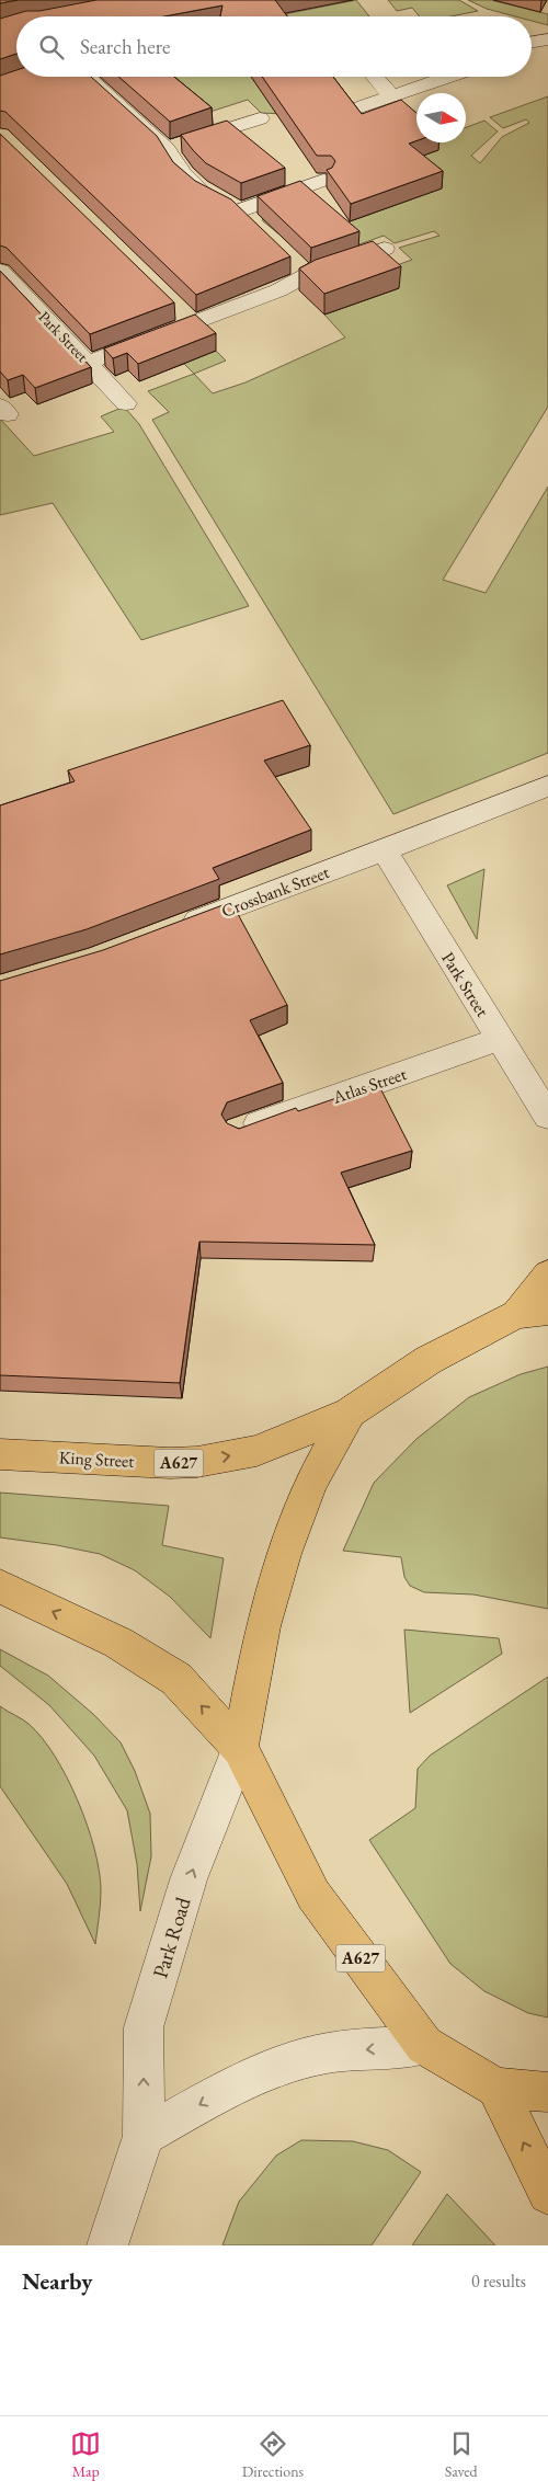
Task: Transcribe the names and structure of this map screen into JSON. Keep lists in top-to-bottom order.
{
  "streets": {
    "highway": ["King Street", "A627"],
    "street": [
      "Park Street",
      "Crossbank Street",
      "Atlas Street",
      "Park Road"
    ]
  },
  "crossings": [
    ["Park Street", "Crossbank Street"],
    ["Park Street", "Atlas Street"],
    ["King Street", "A627"],
    ["A627", "Park Road"]
  ],
  "one_way": ["King Street", "Park Road"],
  "north": "right",
  "page": {
    "search": "Search here",
    "heading": ["Nearby", "0 results"],
    "nav": ["Map", "Directions", "Saved"]
  }
}
